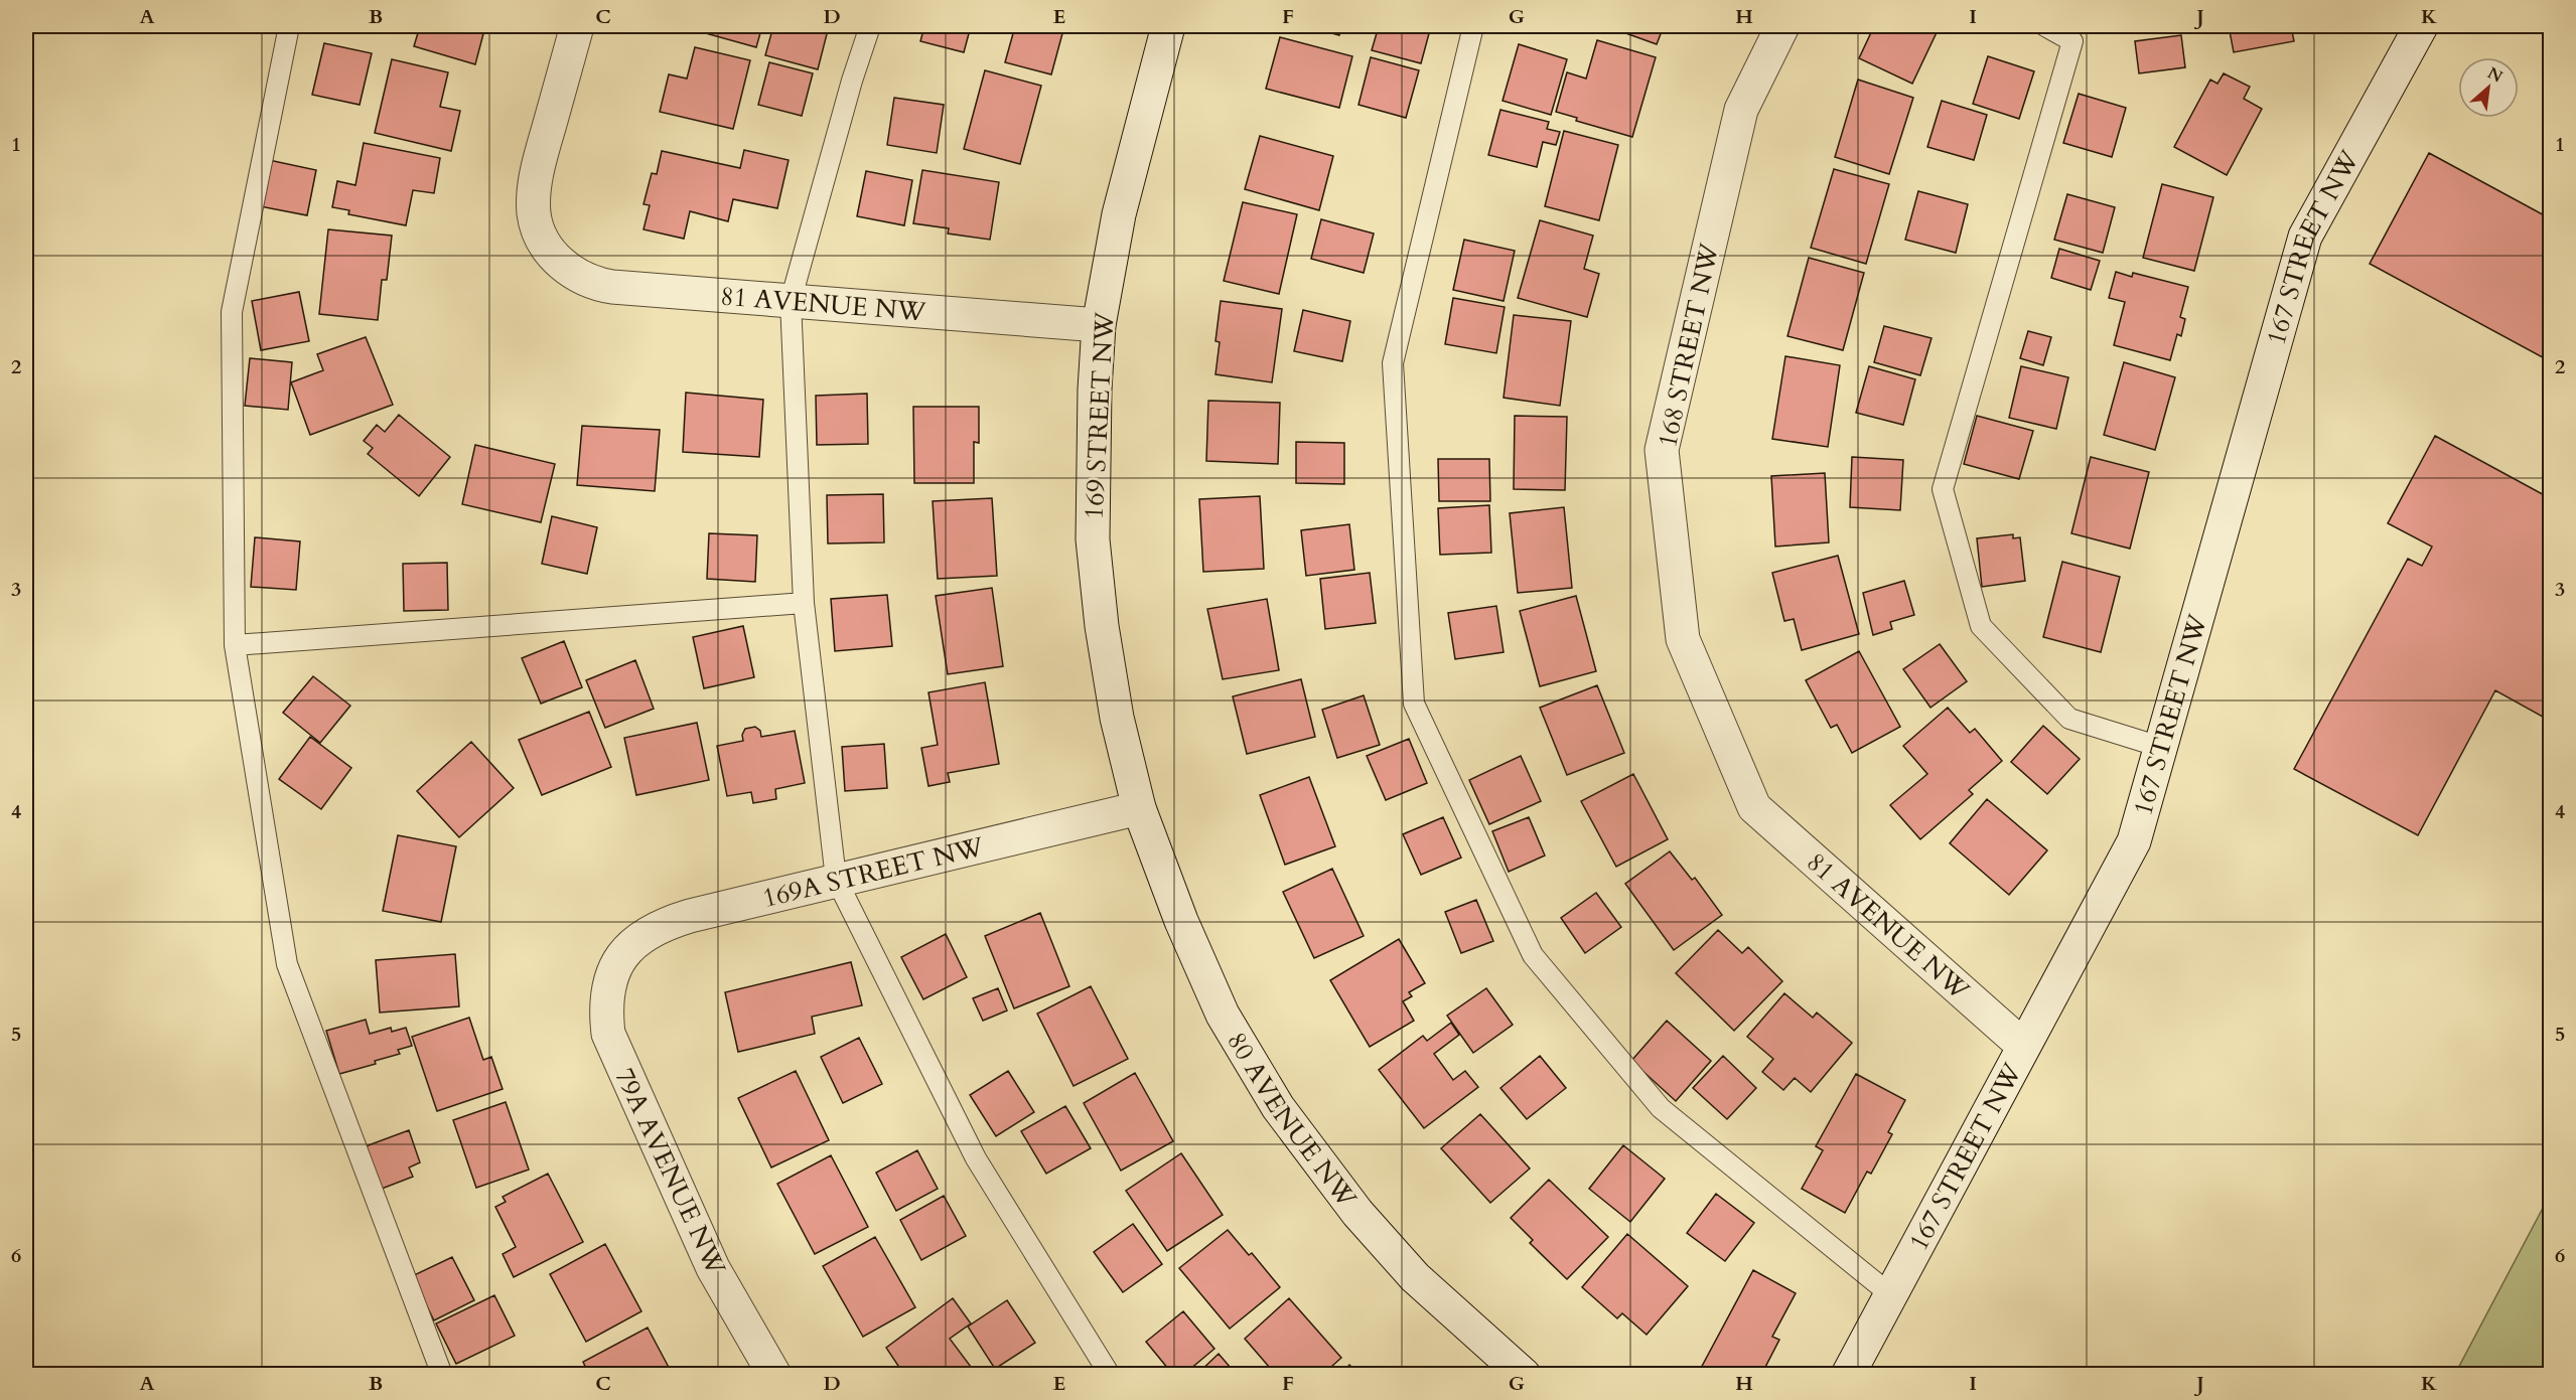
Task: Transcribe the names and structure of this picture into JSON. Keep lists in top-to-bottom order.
{
  "streets": {
    "street": [
      "167 STREET NW",
      "81 AVENUE NW",
      "168 STREET NW",
      "169 STREET NW",
      "169A STREET NW",
      "80 AVENUE NW",
      "79A AVENUE NW"
    ]
  },
  "crossings": [
    ["167 STREET NW", "81 AVENUE NW"],
    ["81 AVENUE NW", "168 STREET NW"],
    ["81 AVENUE NW", "169 STREET NW"],
    ["169 STREET NW", "169A STREET NW"],
    ["169 STREET NW", "80 AVENUE NW"],
    ["169A STREET NW", "80 AVENUE NW"],
    ["169A STREET NW", "79A AVENUE NW"]
  ],
  "north": "top right",
  "grid": {
    "columns": [
      "A",
      "B",
      "C",
      "D",
      "E",
      "F",
      "G",
      "H",
      "I",
      "J",
      "K"
    ],
    "rows": [
      "1",
      "2",
      "3",
      "4",
      "5",
      "6"
    ]
  }
}
